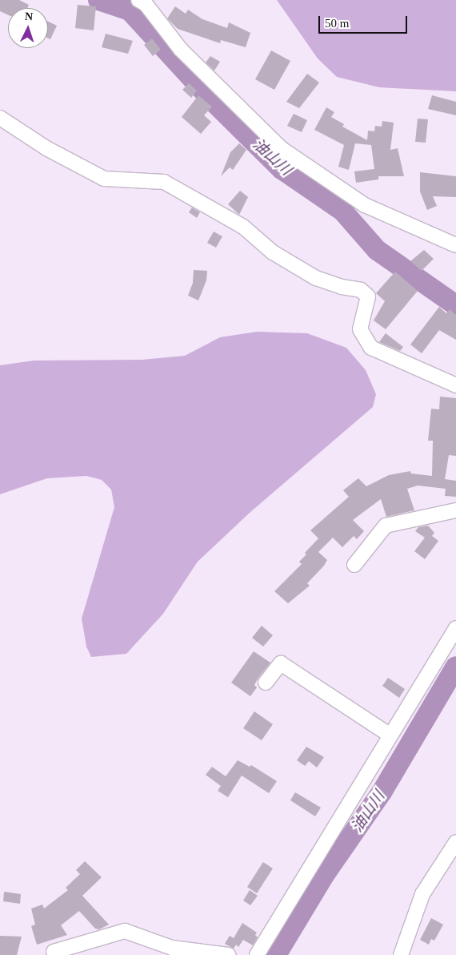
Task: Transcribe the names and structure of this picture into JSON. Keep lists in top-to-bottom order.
{
  "water": ["油山川"],
  "scale_bar": "50 m",
  "north": "top"
}
